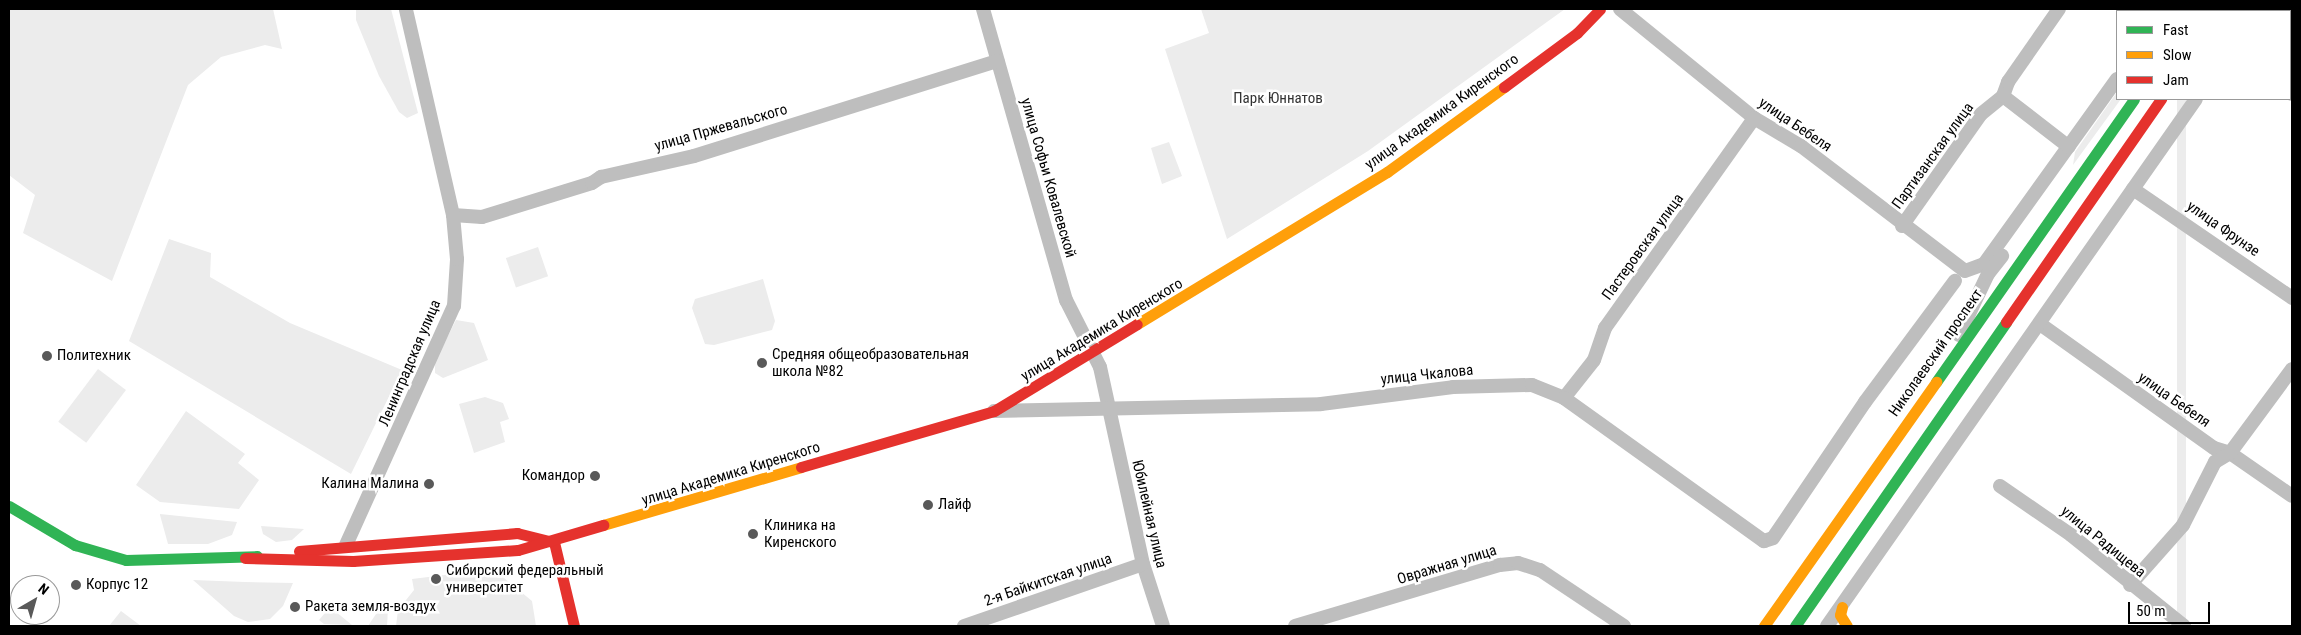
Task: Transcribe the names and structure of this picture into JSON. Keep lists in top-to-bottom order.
{
  "streets": {
    "main road": ["улица Академика Киренского", "Николаевский проспект"],
    "street": [
      "улица Бебеля",
      "улица Пржевальского",
      "Партизанская улица",
      "улица Софьи Ковалевской",
      "улица Фрунзе",
      "Пастеровская улица",
      "Ленинградская улица",
      "улица Чкалова",
      "Юбилейная улица",
      "улица Радищева",
      "Овражная улица",
      "2-я Байкитская улица"
    ]
  },
  "crossings": [
    ["улица Академика Киренского", "улица Софьи Ковалевской"],
    ["улица Академика Киренского", "Ленинградская улица"],
    ["улица Академика Киренского", "улица Чкалова"],
    ["улица Бебеля", "Партизанская улица"],
    ["улица Бебеля", "Пастеровская улица"],
    ["улица Пржевальского", "улица Софьи Ковалевской"],
    ["улица Пржевальского", "Ленинградская улица"],
    ["Пастеровская улица", "улица Чкалова"],
    ["улица Чкалова", "Юбилейная улица"],
    ["Юбилейная улица", "2-я Байкитская улица"]
  ],
  "parks": ["Парк Юннатов"],
  "places": [
    "Политехник",
    "Средняя общеобразовательная школа №82",
    "Командор",
    "Калина Малина",
    "Лайф",
    "Клиника на Киренского",
    "Сибирский федеральный университет",
    "Корпус 12",
    "Ракета земля-воздух"
  ],
  "legend": ["Fast", "Slow", "Jam"],
  "scale_bar": "50 m",
  "north": "top right"
}
